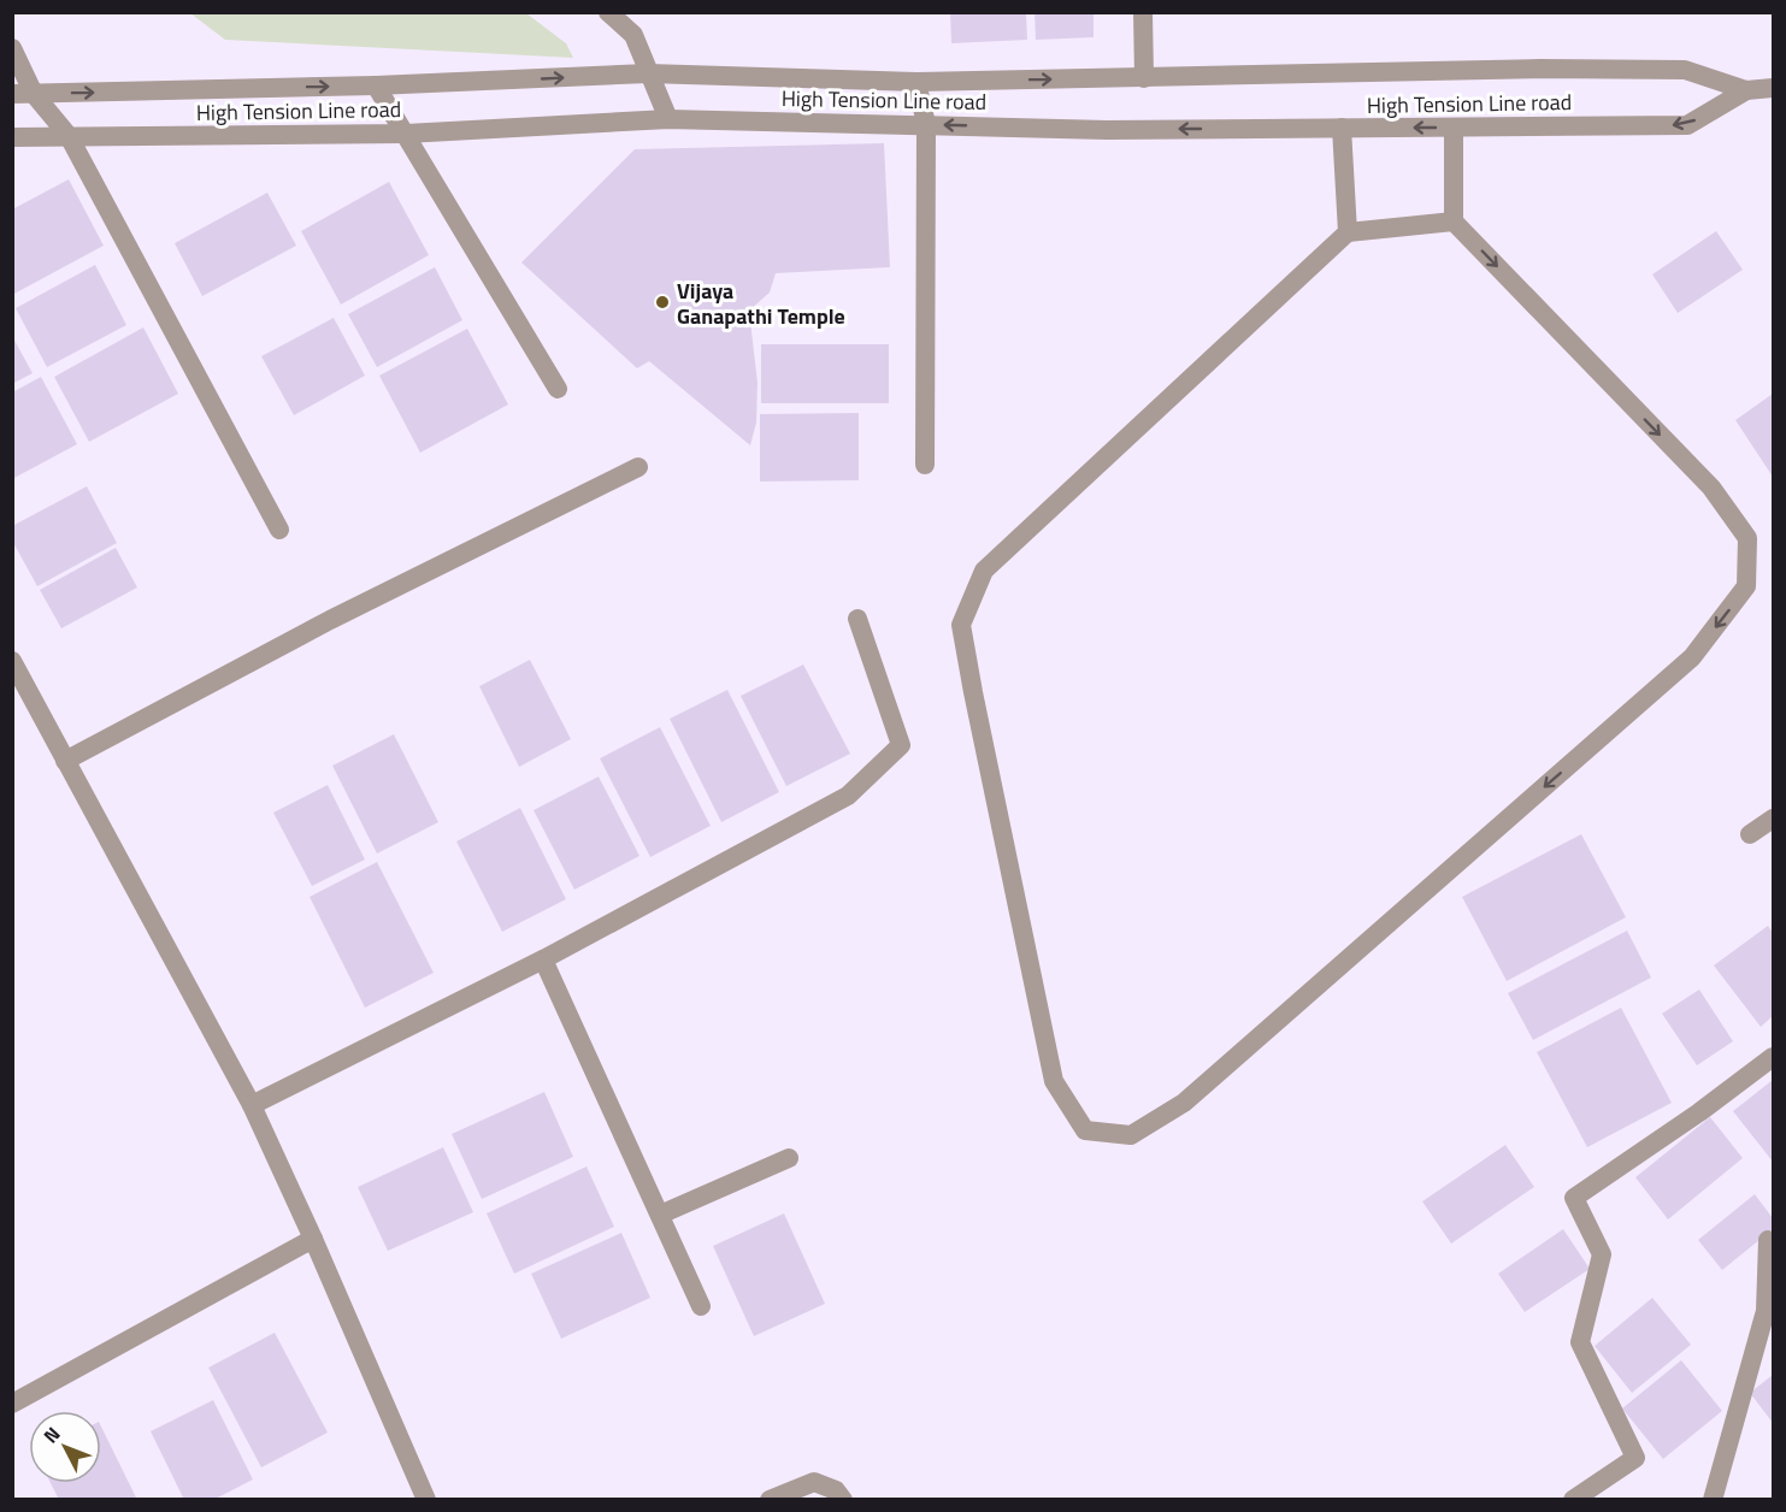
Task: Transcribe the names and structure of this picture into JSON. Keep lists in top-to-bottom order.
{
  "streets": {
    "street": ["High Tension Line road"]
  },
  "places": ["Vijaya Ganapathi Temple"],
  "north": "top left"
}
